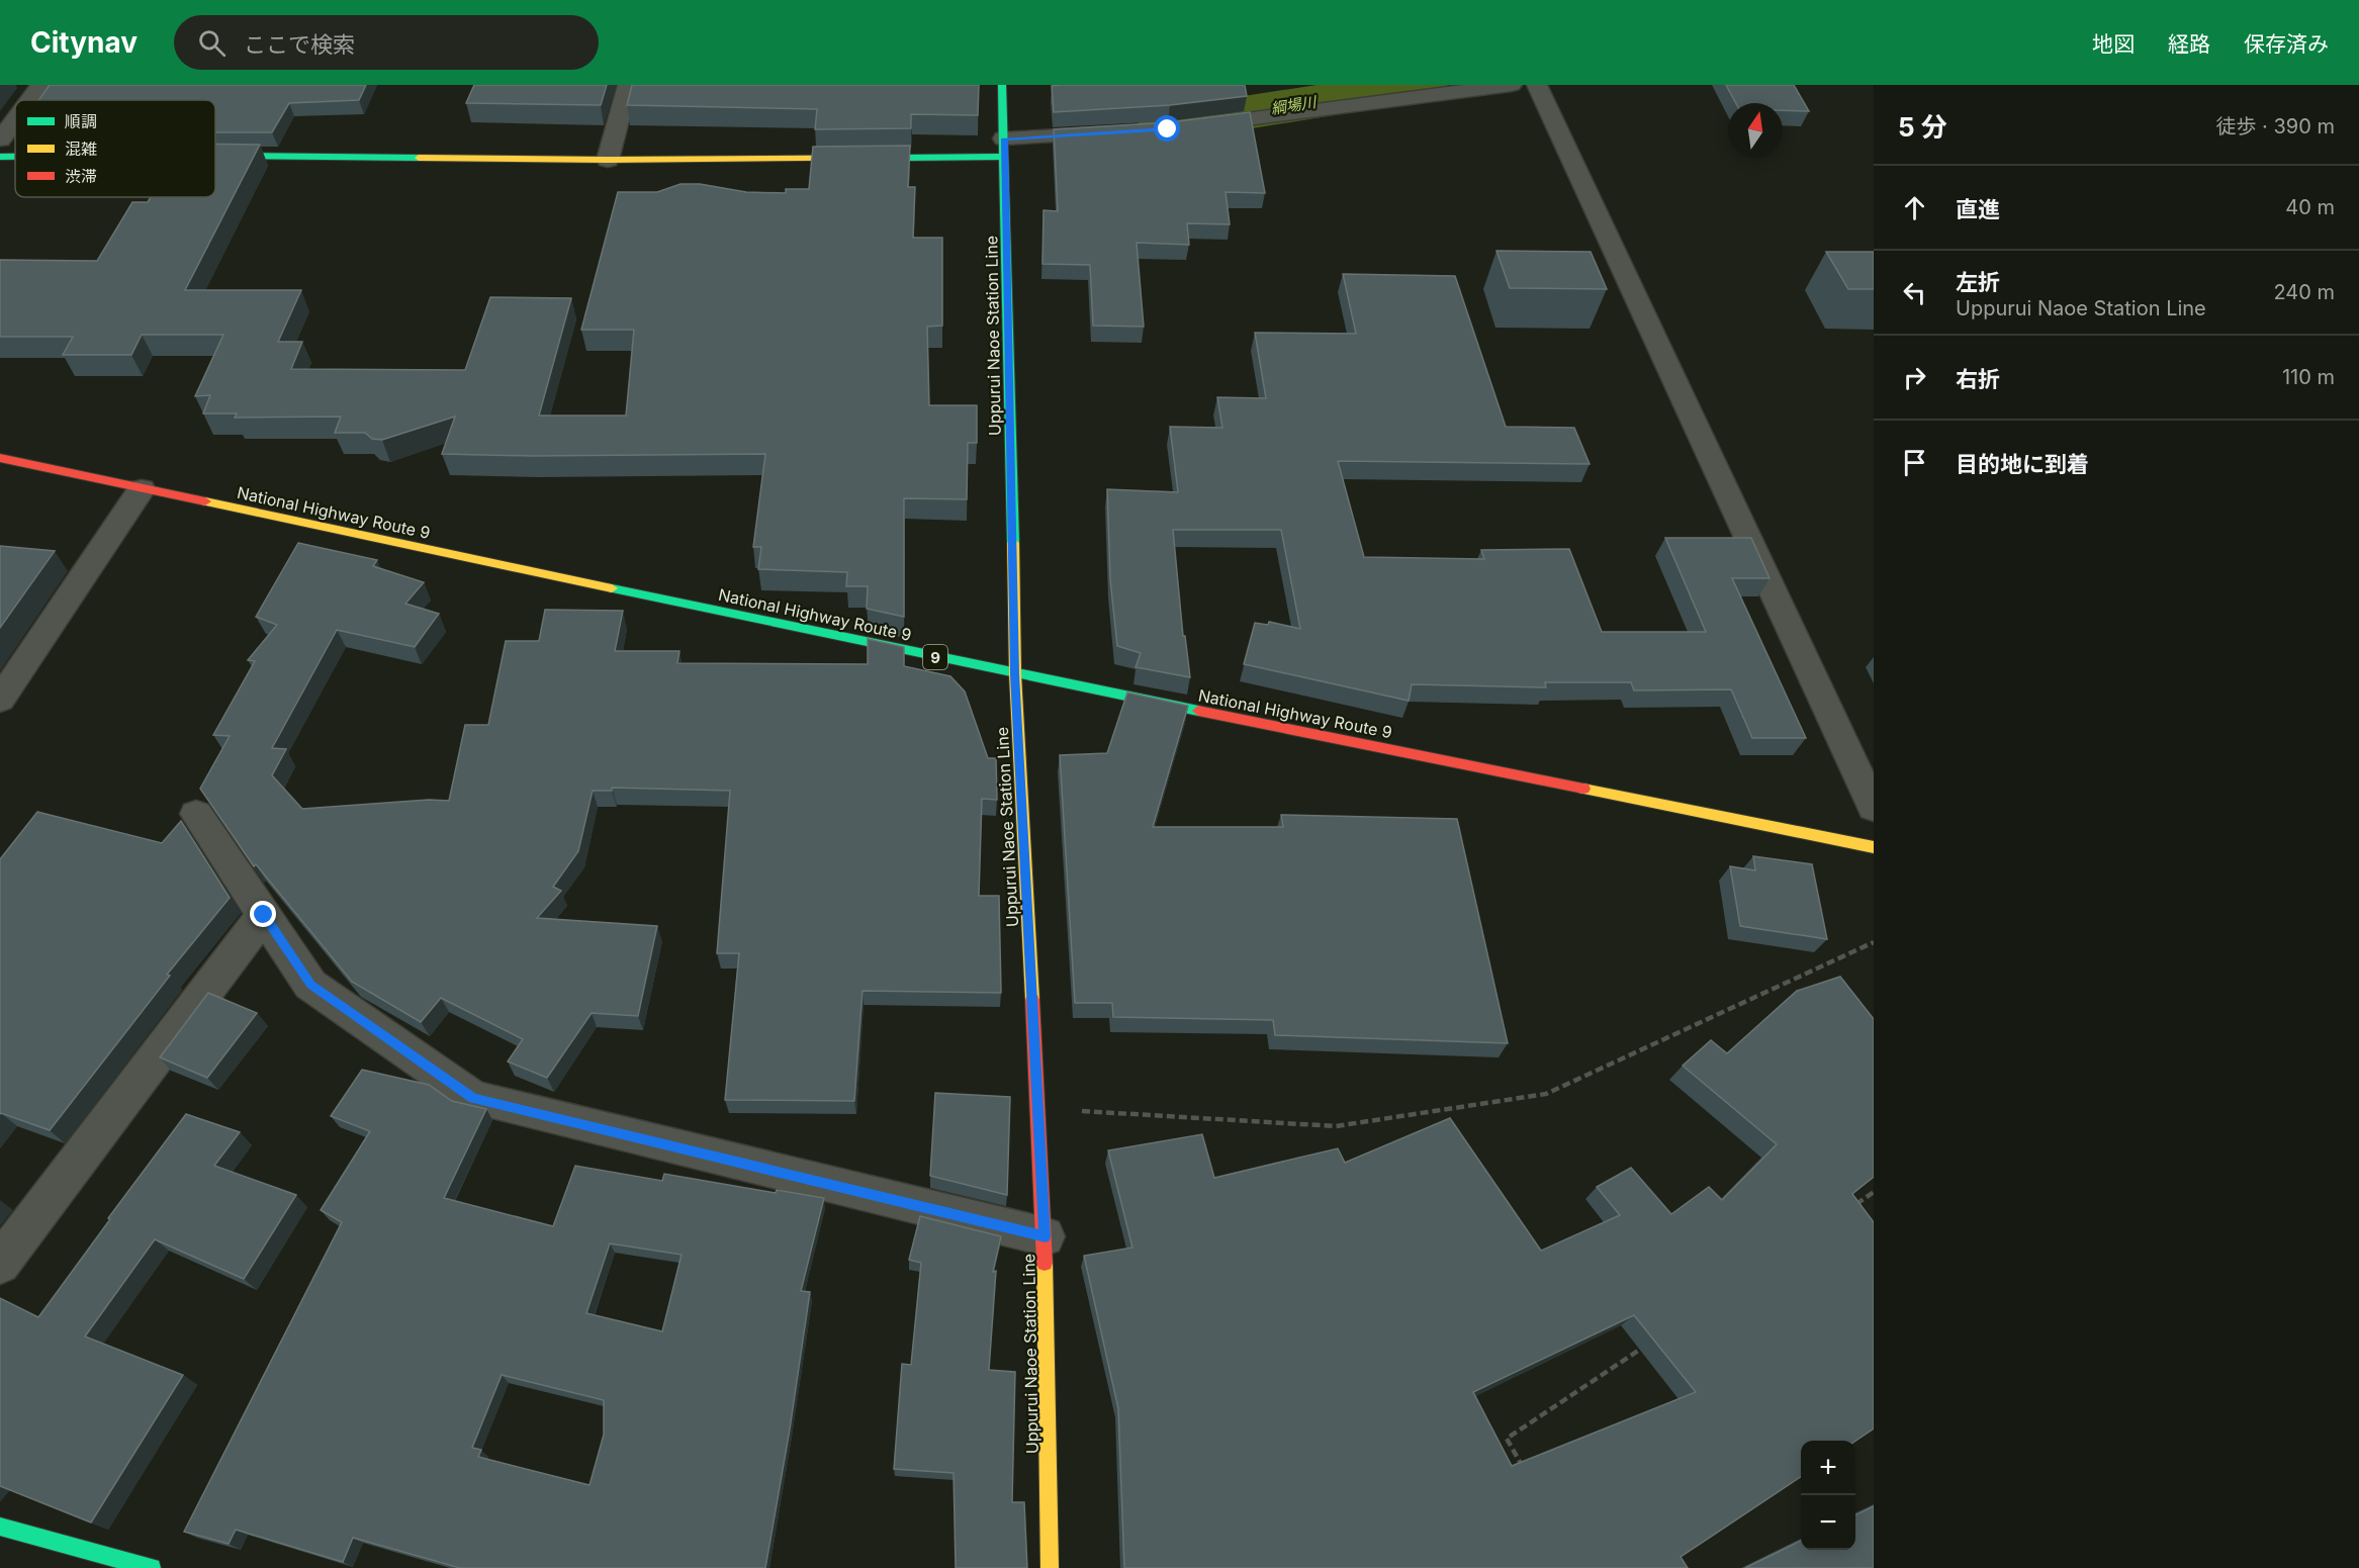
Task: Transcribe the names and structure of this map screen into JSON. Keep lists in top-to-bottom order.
{
  "streets": {
    "main road": ["Uppurui Naoe Station Line", "National Highway Route 9", "9"]
  },
  "crossings": [
    ["Uppurui Naoe Station Line", "National Highway Route 9"]
  ],
  "water": ["綱場川"],
  "legend": ["順調", "混雑", "渋滞"],
  "north": "top",
  "page": {
    "header": "Citynav",
    "search": "ここで検索",
    "nav": ["地図", "経路", "保存済み"],
    "heading": ["5 分", "徒歩 · 390 m"],
    "list": [
      ["直進", "40 m"],
      ["左折", "Uppurui Naoe Station Line", "240 m"],
      ["右折", "110 m"],
      "目的地に到着"
    ],
    "map_buttons": ["+", "−"]
  }
}
